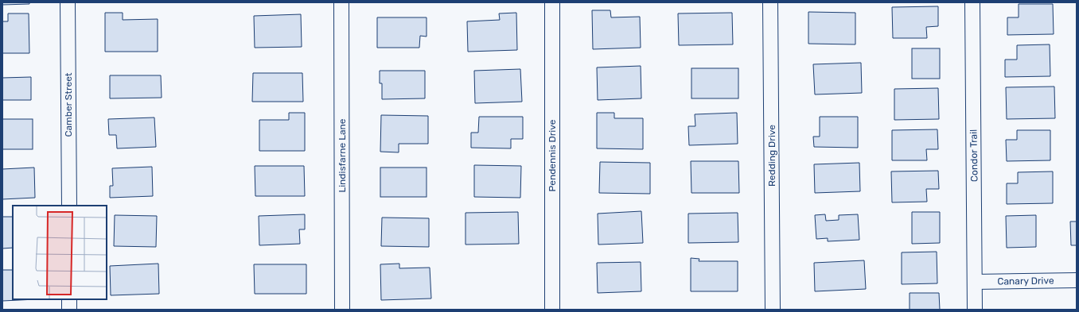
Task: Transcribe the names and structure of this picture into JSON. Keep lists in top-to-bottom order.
{
  "streets": {
    "street": [
      "Camber Street",
      "Lindisfarne Lane",
      "Pendennis Drive",
      "Redding Drive",
      "Condor Trail",
      "Canary Drive"
    ]
  },
  "crossings": [
    ["Condor Trail", "Canary Drive"]
  ]
}
